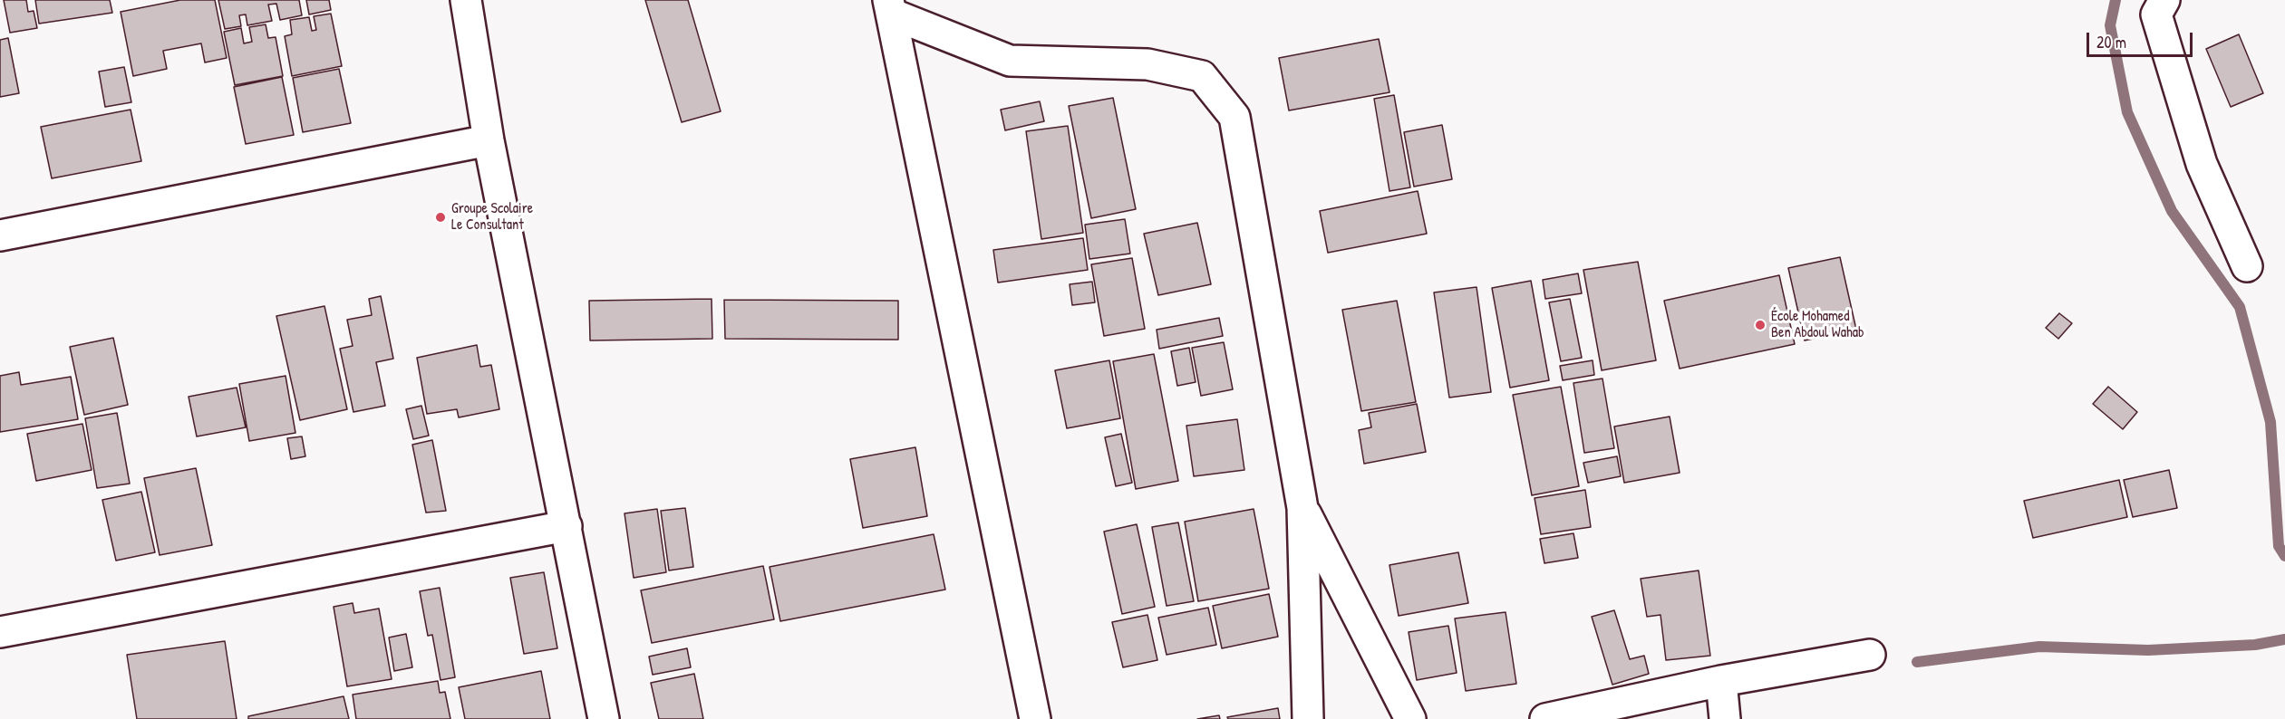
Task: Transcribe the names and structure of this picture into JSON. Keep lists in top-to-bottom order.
{
  "places": ["Groupe Scolaire Le Consultant", "École Mohamed Ben Abdoul Wahab"],
  "scale_bar": "20 m"
}
